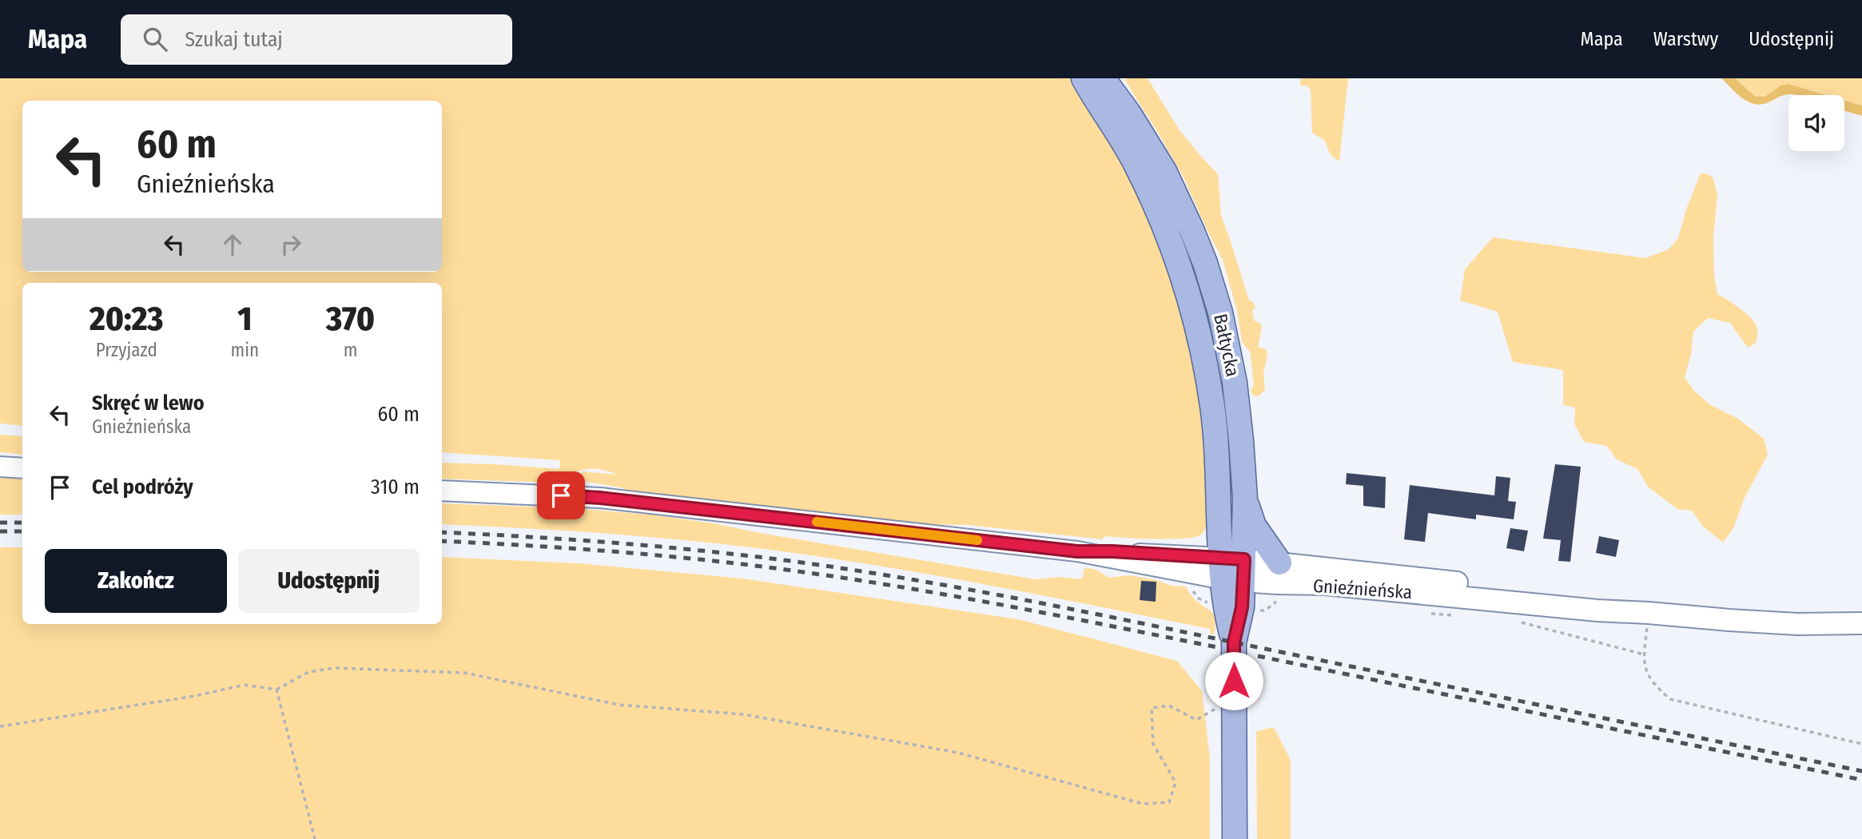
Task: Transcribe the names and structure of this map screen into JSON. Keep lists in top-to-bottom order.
{
  "streets": {
    "main road": ["Bałtycka", "Gnieźnieńska"]
  },
  "crossings": [
    ["Bałtycka", "Gnieźnieńska"]
  ],
  "page": {
    "header": "Mapa",
    "search": "Szukaj tutaj",
    "nav": ["Mapa", "Warstwy", "Udostępnij"],
    "turn": ["60 m", "Gnieźnieńska"],
    "eta": [
      "20:23",
      "Przyjazd",
      "1",
      "min",
      "370",
      "m"
    ],
    "list": [
      {
        "name": "Skręć w lewo",
        "note": "Gnieźnieńska",
        "value": "60 m"
      },
      {
        "name": "Cel podróży",
        "value": "310 m"
      }
    ],
    "buttons": ["Zakończ", "Udostępnij"]
  }
}
